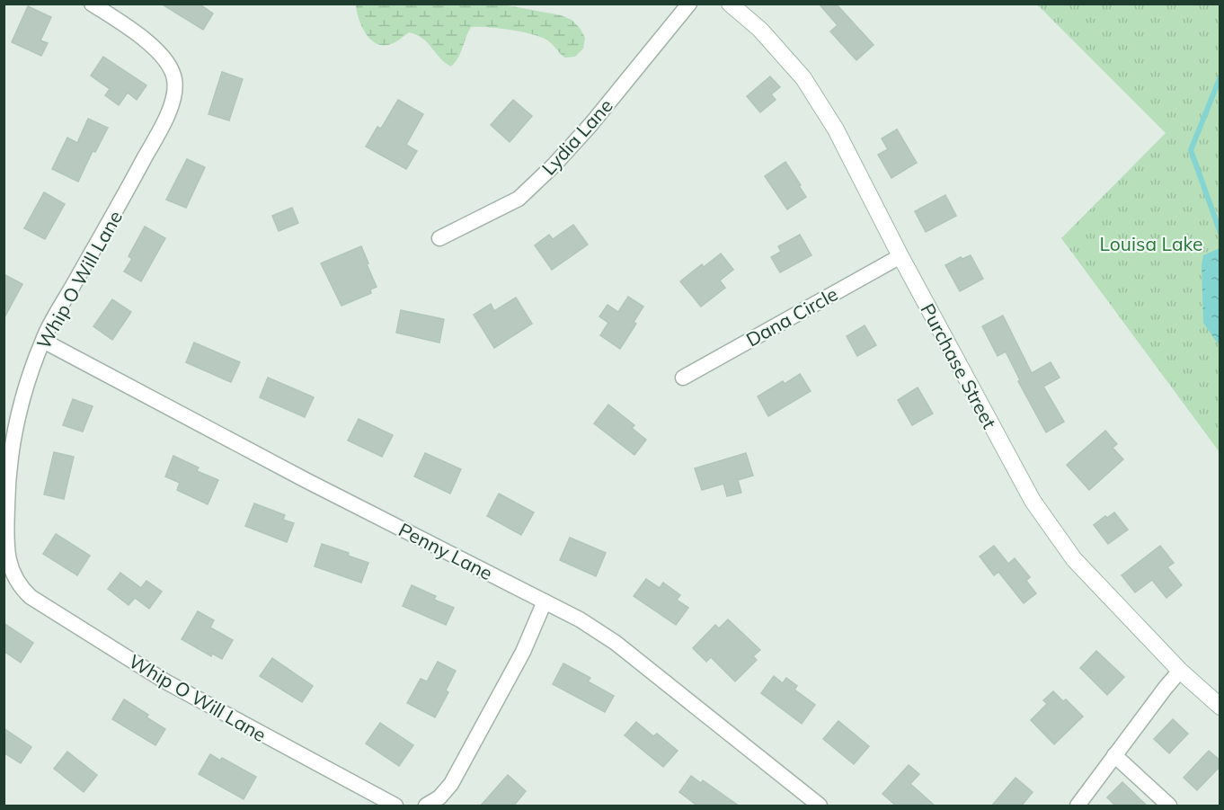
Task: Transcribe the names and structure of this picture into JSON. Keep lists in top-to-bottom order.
{
  "streets": {
    "main road": ["Purchase Street"],
    "street": [
      "Lydia Lane",
      "Whip O Will Lane",
      "Dana Circle",
      "Penny Lane"
    ]
  },
  "crossings": [
    ["Whip O Will Lane", "Penny Lane"],
    ["Dana Circle", "Purchase Street"]
  ],
  "parks": ["Louisa Lake"]
}
